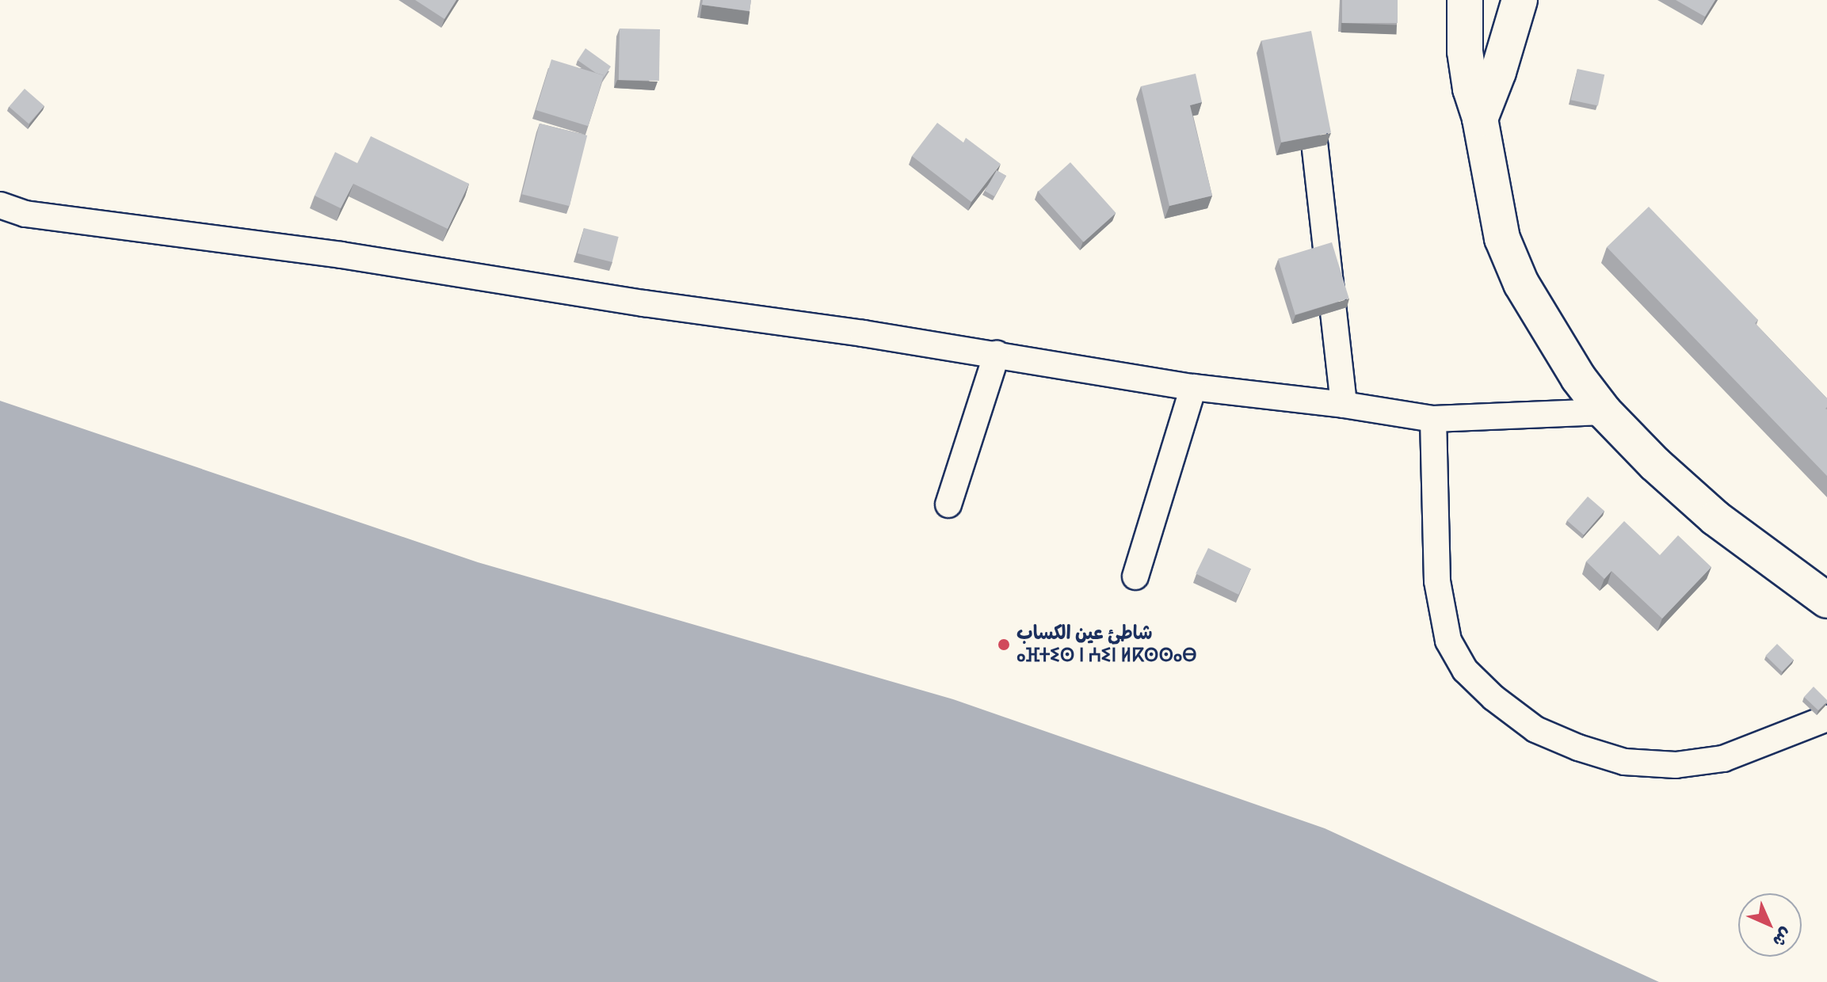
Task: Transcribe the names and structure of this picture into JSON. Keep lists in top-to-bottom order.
{
  "places": ["شاطئ عين الكساب ⴰⴼⵜⵉⵙ ⵏ ⵄⵉⵏ ⵍⴽⵙⵙⴰⴱ"],
  "north": "bottom right"
}
